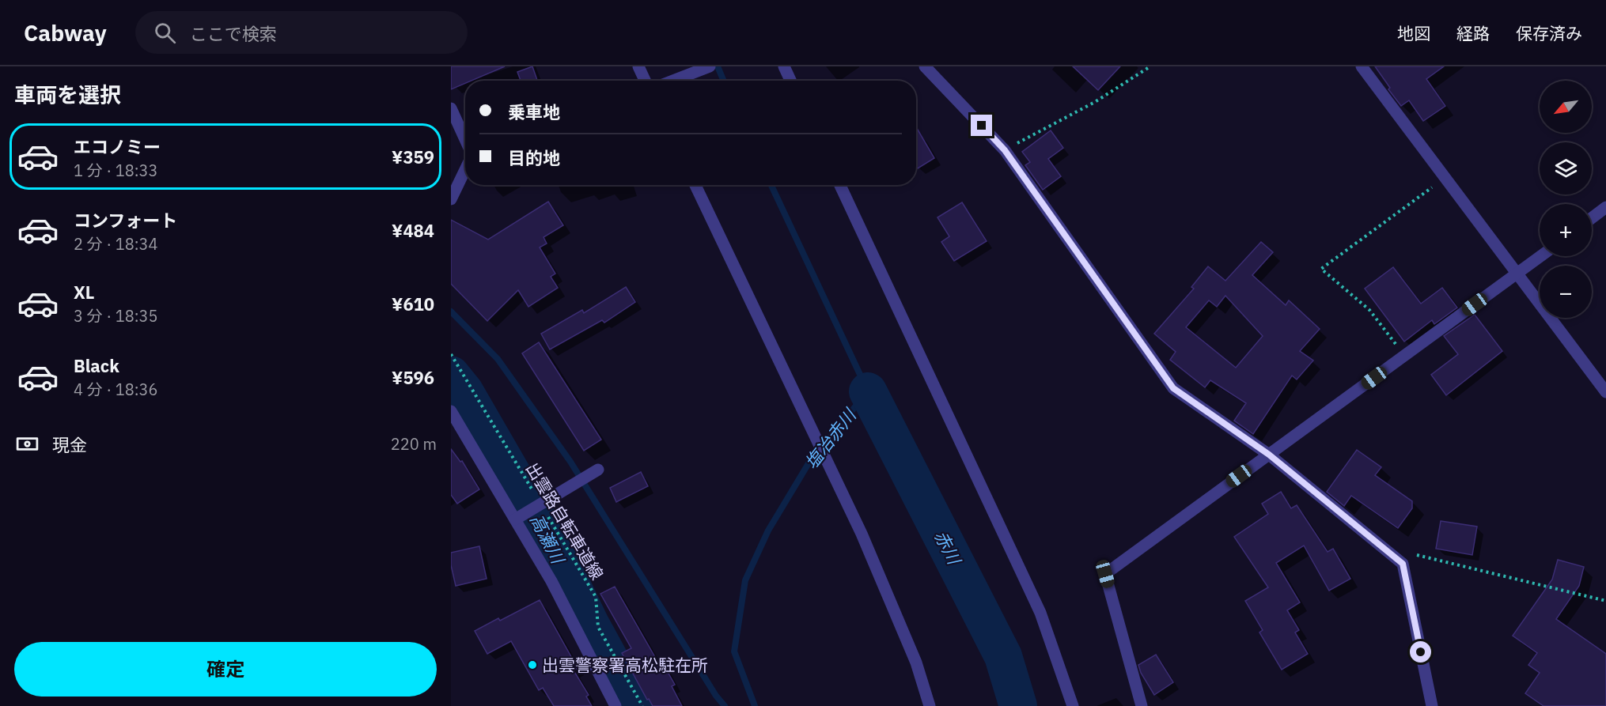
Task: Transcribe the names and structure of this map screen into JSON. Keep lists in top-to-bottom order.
{
  "streets": {
    "path": ["出雲路自転車道線"]
  },
  "water": ["塩冶赤川", "高瀬川", "赤川"],
  "places": ["出雲警察署高松駐在所"],
  "north": "bottom left",
  "page": {
    "header": "Cabway",
    "search": "ここで検索",
    "nav": ["地図", "経路", "保存済み"],
    "heading": "車両を選択",
    "map_buttons": ["+", "−"],
    "banner": ["乗車地", "目的地"],
    "list": [
      {
        "name": "エコノミー",
        "note": "1 分 · 18:33",
        "value": "¥359"
      },
      {
        "name": "コンフォート",
        "note": "2 分 · 18:34",
        "value": "¥484"
      },
      {
        "name": "XL",
        "note": "3 分 · 18:35",
        "value": "¥610"
      },
      {
        "name": "Black",
        "note": "4 分 · 18:36",
        "value": "¥596"
      }
    ],
    "pay": ["現金", "220 m"],
    "buttons": "確定"
  }
}
